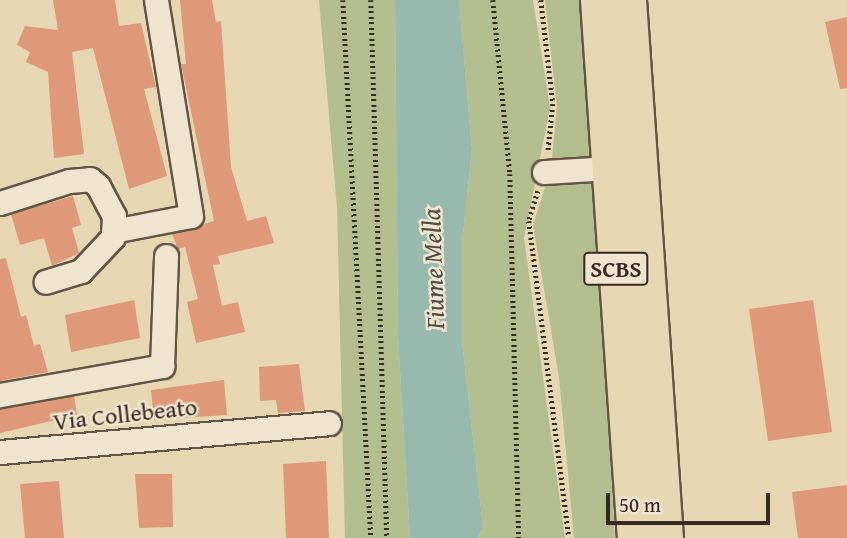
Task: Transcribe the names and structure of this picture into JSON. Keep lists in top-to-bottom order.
{
  "streets": {
    "highway": ["SCBS"],
    "street": ["Via Collebeato"]
  },
  "water": ["Fiume Mella"],
  "scale_bar": "50 m"
}
